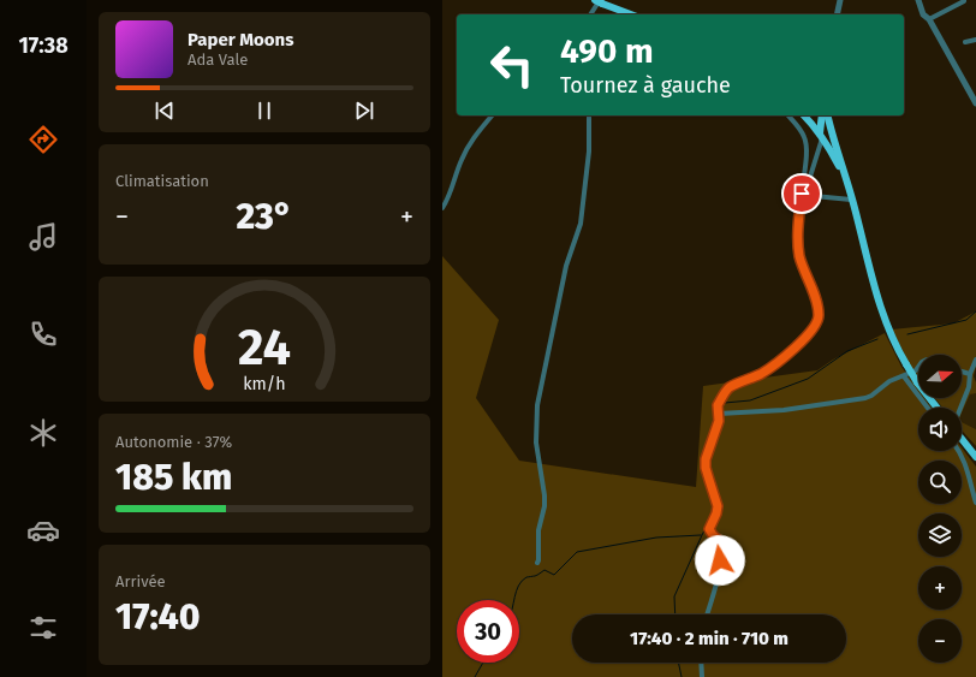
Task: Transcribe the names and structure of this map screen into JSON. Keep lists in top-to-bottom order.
{
  "north": "right",
  "page": {
    "tabs": "17:38",
    "turn": ["490 m", "Tournez à gauche"],
    "song": ["Paper Moons", "Ada Vale"],
    "tile": [
      "Climatisation",
      ["Autonomie · 37%", "185 km"],
      ["Arrivée", "17:40"]
    ],
    "heat": ["−", "23°", "+"],
    "map_buttons": ["+", "−"],
    "limit": "30",
    "trip": "17:40 · 2 min · 710 m",
    "gauge": ["24", "km/h"]
  }
}
